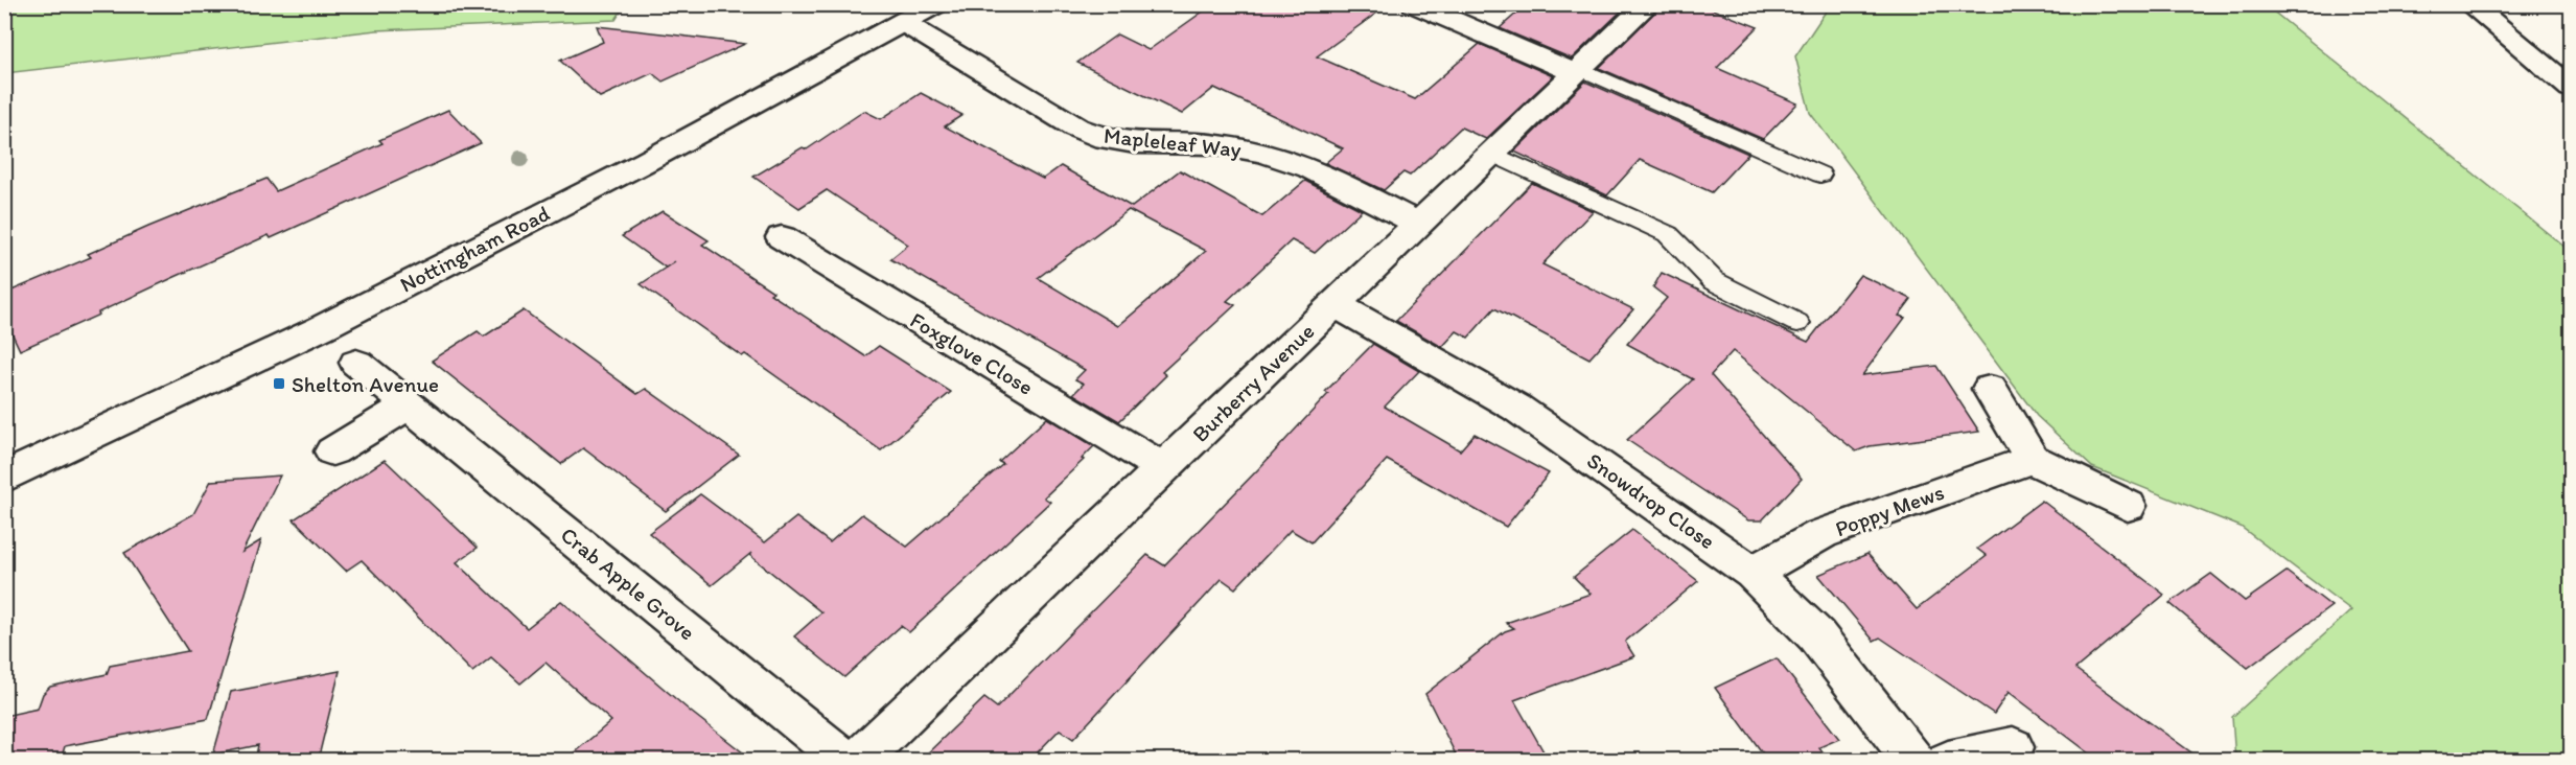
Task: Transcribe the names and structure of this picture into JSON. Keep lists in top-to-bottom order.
{
  "streets": {
    "street": [
      "Mapleleaf Way",
      "Nottingham Road",
      "Foxglove Close",
      "Burberry Avenue",
      "Snowdrop Close",
      "Poppy Mews",
      "Crab Apple Grove"
    ]
  },
  "crossings": [
    ["Mapleleaf Way", "Nottingham Road"],
    ["Mapleleaf Way", "Burberry Avenue"],
    ["Foxglove Close", "Burberry Avenue"],
    ["Burberry Avenue", "Snowdrop Close"],
    ["Snowdrop Close", "Poppy Mews"]
  ],
  "places": {
    "transit": ["Shelton Avenue"]
  }
}
